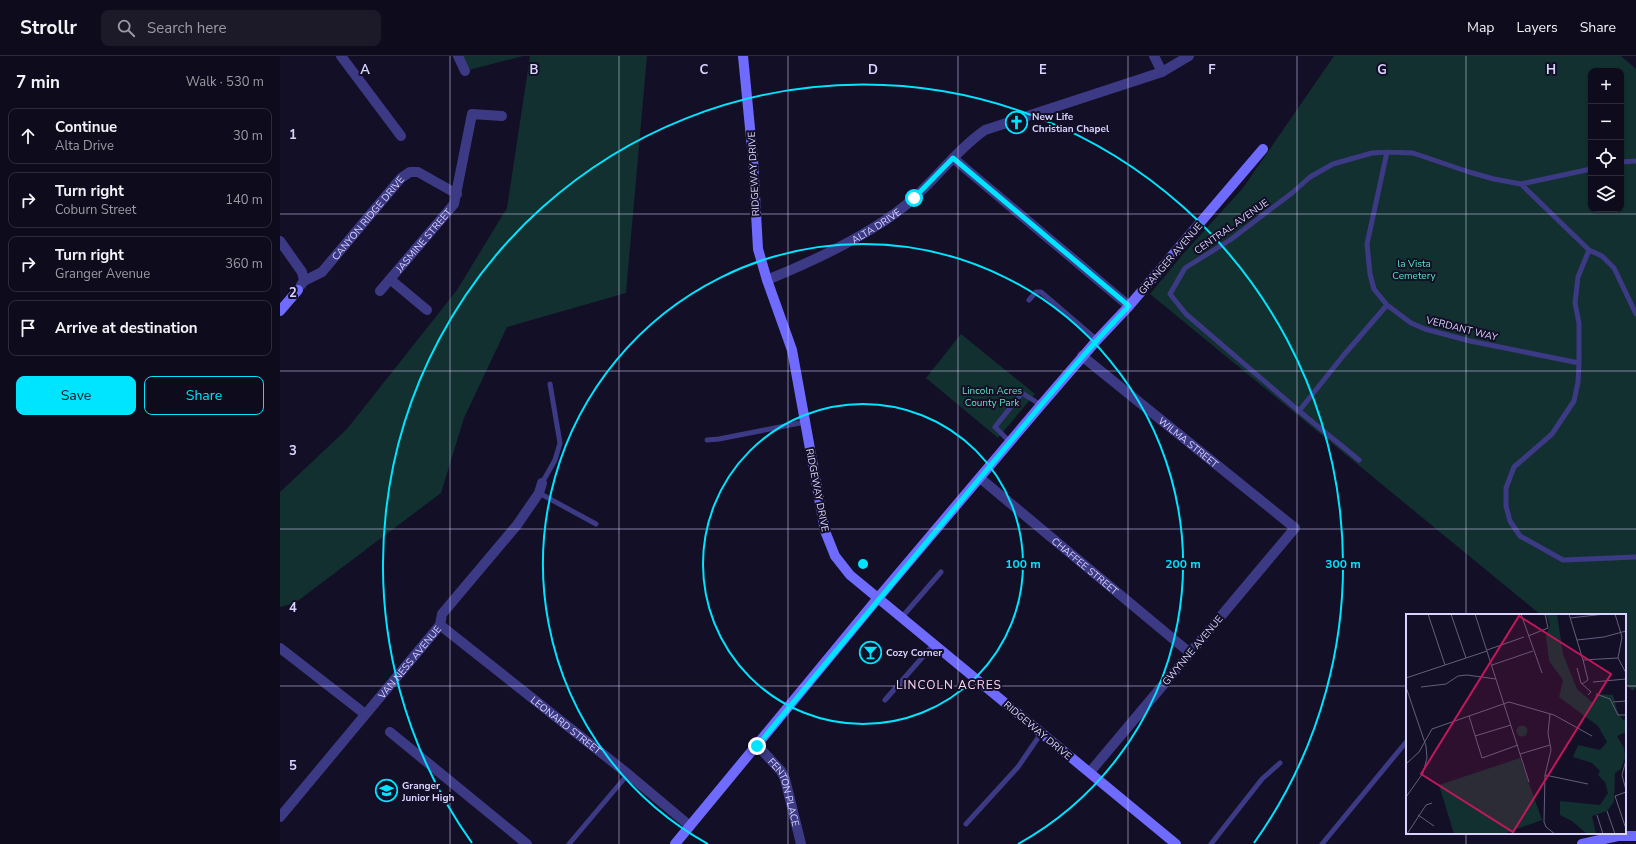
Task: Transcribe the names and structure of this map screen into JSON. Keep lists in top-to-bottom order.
{
  "streets": {
    "street": [
      "RIDGEWAY DRIVE",
      "CANYON RIDGE DRIVE",
      "ALTA DRIVE",
      "JASMINE STREET",
      "GRANGER AVENUE",
      "WILMA STREET",
      "CHAFFEE STREET",
      "GWYNNE AVENUE",
      "VAN NESS AVENUE",
      "LEONARD STREET",
      "FENTON PLACE"
    ],
    "lane": ["CENTRAL AVENUE", "VERDANT WAY"]
  },
  "crossings": [
    ["RIDGEWAY DRIVE", "ALTA DRIVE"],
    ["RIDGEWAY DRIVE", "GRANGER AVENUE"],
    ["RIDGEWAY DRIVE", "GWYNNE AVENUE"],
    ["CANYON RIDGE DRIVE", "JASMINE STREET"],
    ["CENTRAL AVENUE", "VERDANT WAY"],
    ["GRANGER AVENUE", "WILMA STREET"],
    ["GRANGER AVENUE", "CHAFFEE STREET"],
    ["GRANGER AVENUE", "LEONARD STREET"],
    ["GRANGER AVENUE", "FENTON PLACE"],
    ["WILMA STREET", "GWYNNE AVENUE"],
    ["CHAFFEE STREET", "GWYNNE AVENUE"],
    ["VAN NESS AVENUE", "LEONARD STREET"]
  ],
  "districts": ["LINCOLN ACRES"],
  "parks": ["la Vista Cemetery", "Lincoln Acres County Park"],
  "places": {
    "church": ["New Life Christian Chapel"],
    "bar": ["Cozy Corner"],
    "school or university": ["Granger Junior High"]
  },
  "page": {
    "header": "Strollr",
    "search": "Search here",
    "nav": ["Map", "Layers", "Share"],
    "heading": ["7 min", "Walk · 530 m"],
    "map_buttons": ["+", "−"],
    "list": [
      ["Continue", "Alta Drive", "30 m"],
      ["Turn right", "Coburn Street", "140 m"],
      ["Turn right", "Granger Avenue", "360 m"],
      "Arrive at destination"
    ],
    "buttons": ["Save", "Share"]
  },
  "grid": {
    "columns": [
      "A",
      "B",
      "C",
      "D",
      "E",
      "F",
      "G",
      "H"
    ],
    "rows": [
      "1",
      "2",
      "3",
      "4",
      "5"
    ]
  },
  "rings": ["100 m", "200 m", "300 m"]
}
